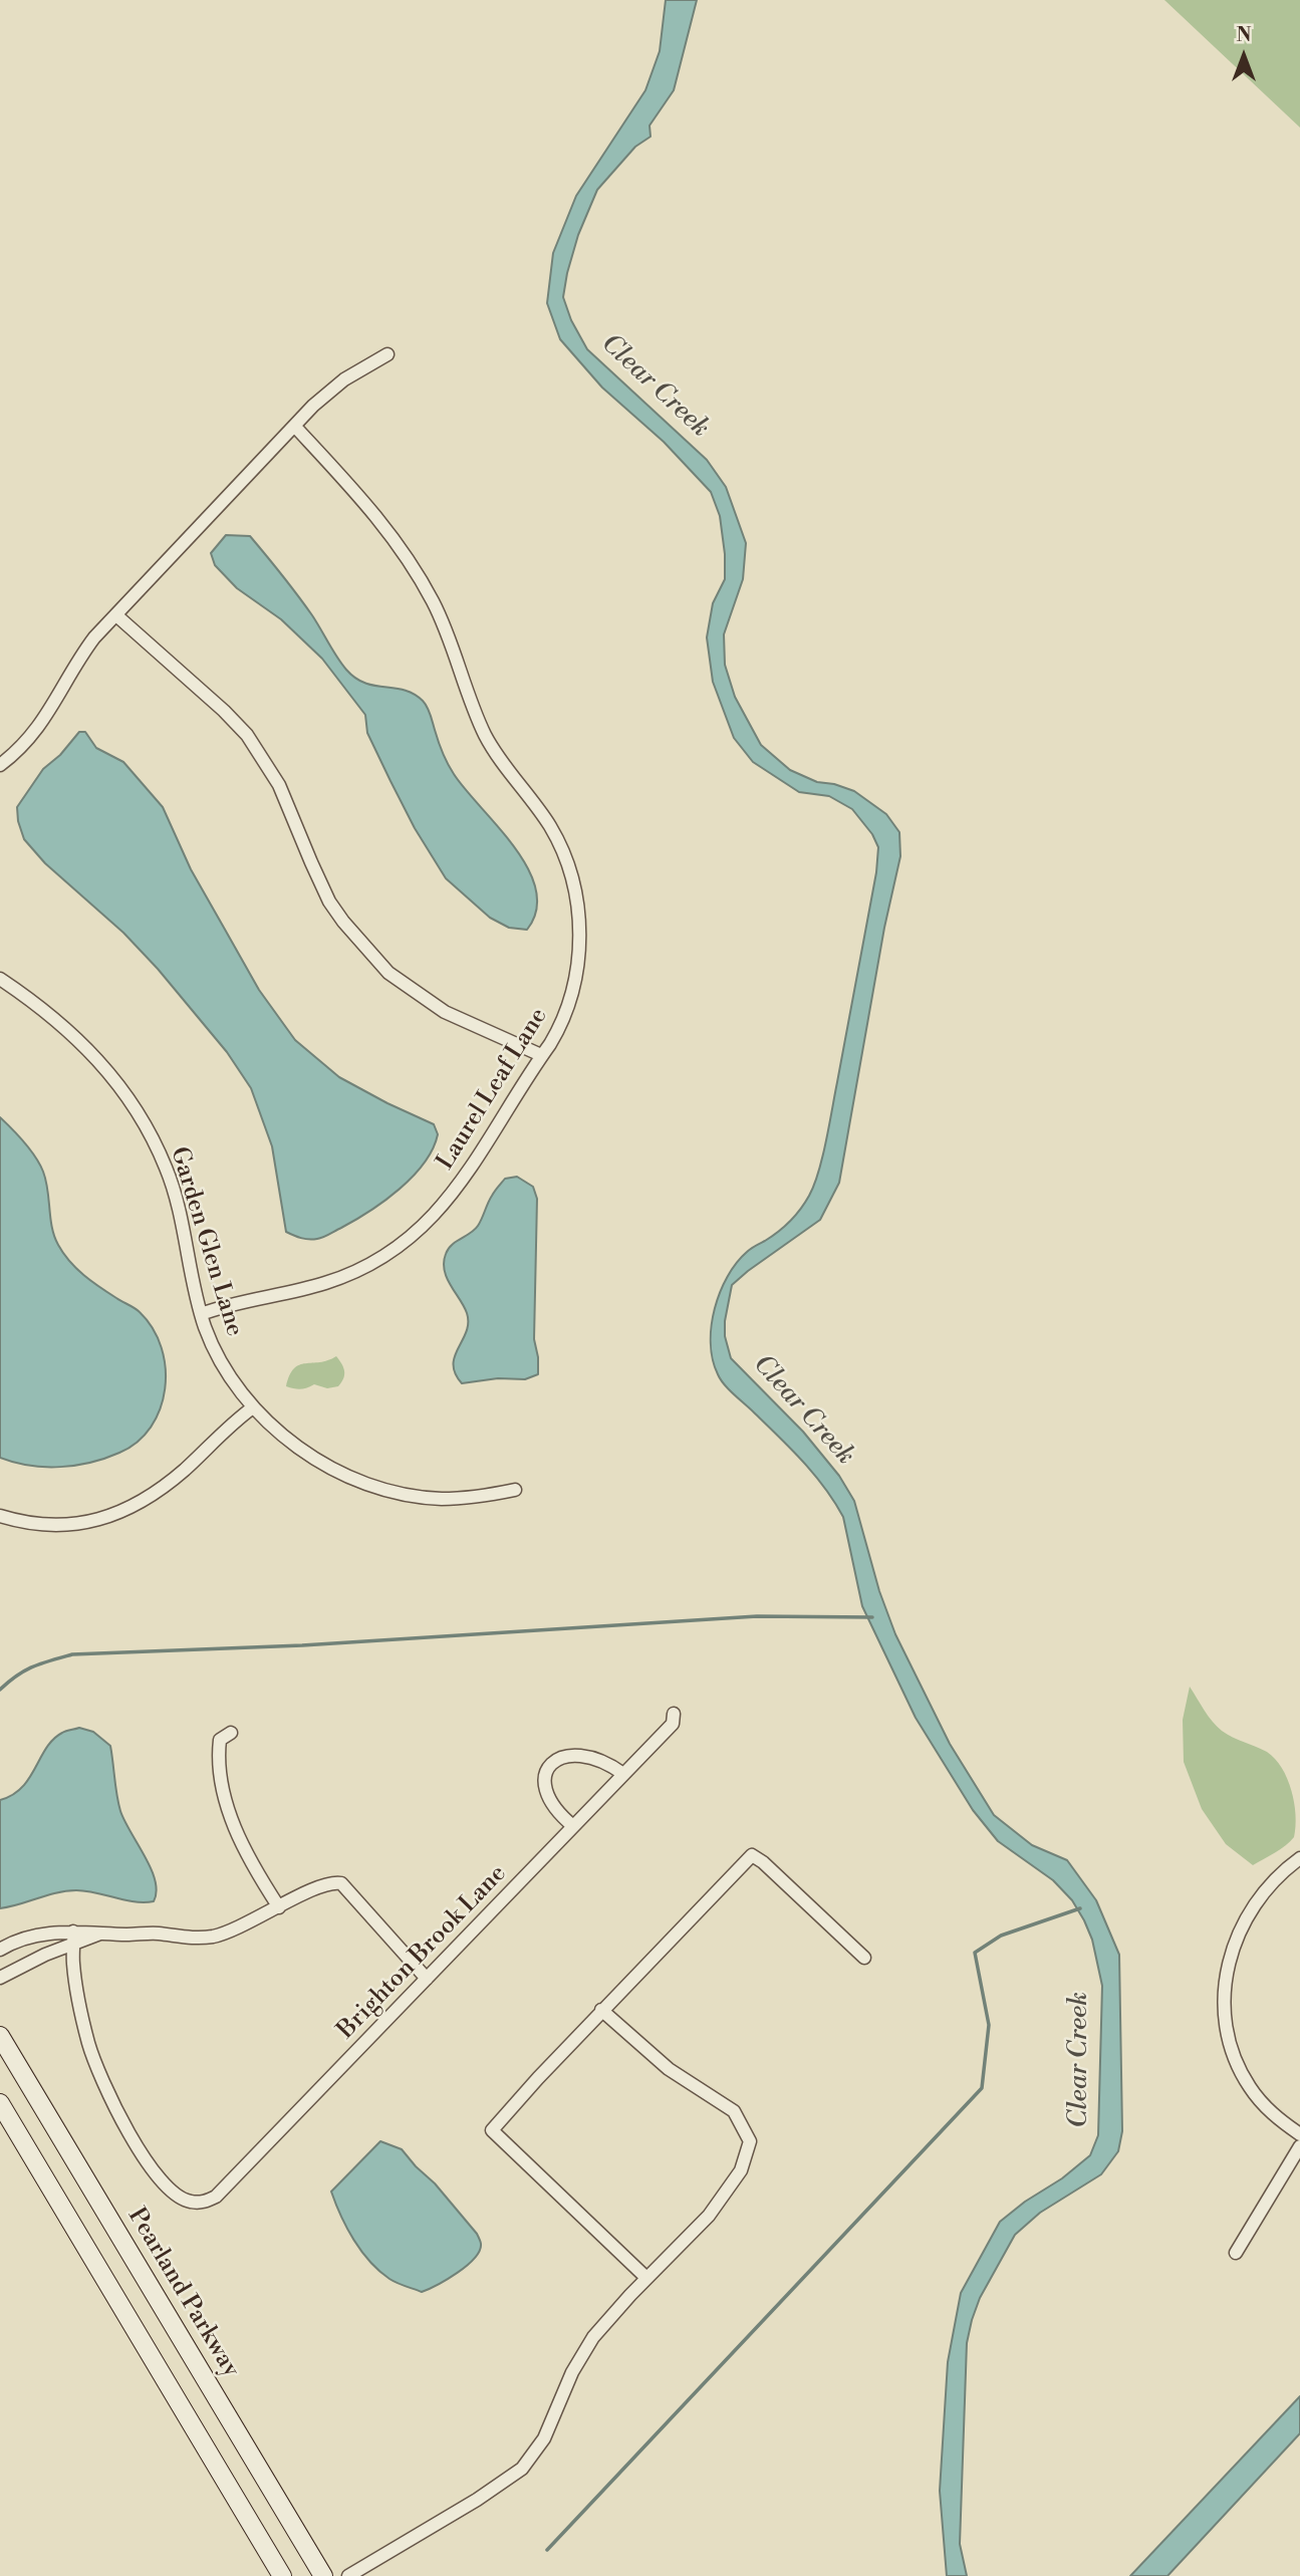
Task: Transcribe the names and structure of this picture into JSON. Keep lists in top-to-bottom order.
{
  "streets": {
    "main road": ["Pearland Parkway"],
    "street": ["Laurel Leaf Lane", "Garden Glen Lane", "Brighton Brook Lane"]
  },
  "crossings": [
    ["Laurel Leaf Lane", "Garden Glen Lane"]
  ],
  "water": ["Clear Creek"],
  "north": "top"
}
